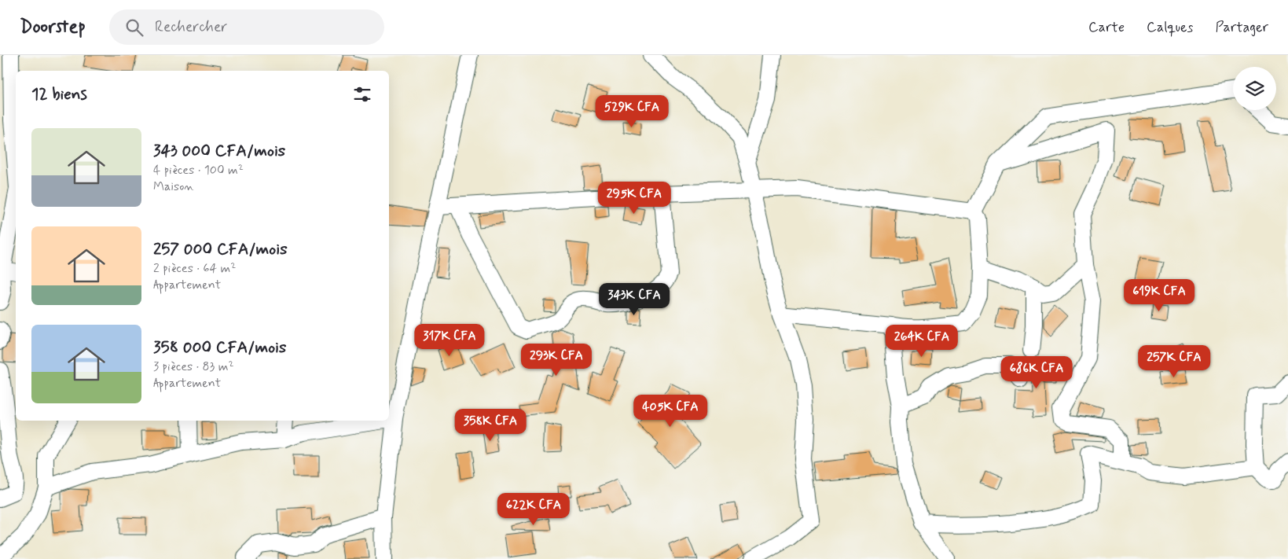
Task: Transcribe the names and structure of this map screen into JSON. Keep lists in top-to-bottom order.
{
  "page": {
    "header": "Doorstep",
    "search": "Rechercher",
    "nav": ["Carte", "Calques", "Partager"],
    "heading": "12 biens",
    "price": [
      "529K CFA",
      "295K CFA",
      "619K CFA",
      "343K CFA",
      "317K CFA",
      "264K CFA",
      "293K CFA",
      "257K CFA",
      "686K CFA",
      "405K CFA",
      "358K CFA",
      "622K CFA"
    ],
    "list": [
      {
        "name": "343 000 CFA/mois",
        "note": "4 pièces · 100 m² · Maison"
      },
      {
        "name": "257 000 CFA/mois",
        "note": "2 pièces · 64 m² · Appartement"
      },
      {
        "name": "358 000 CFA/mois",
        "note": "3 pièces · 83 m² · Appartement"
      }
    ]
  }
}
